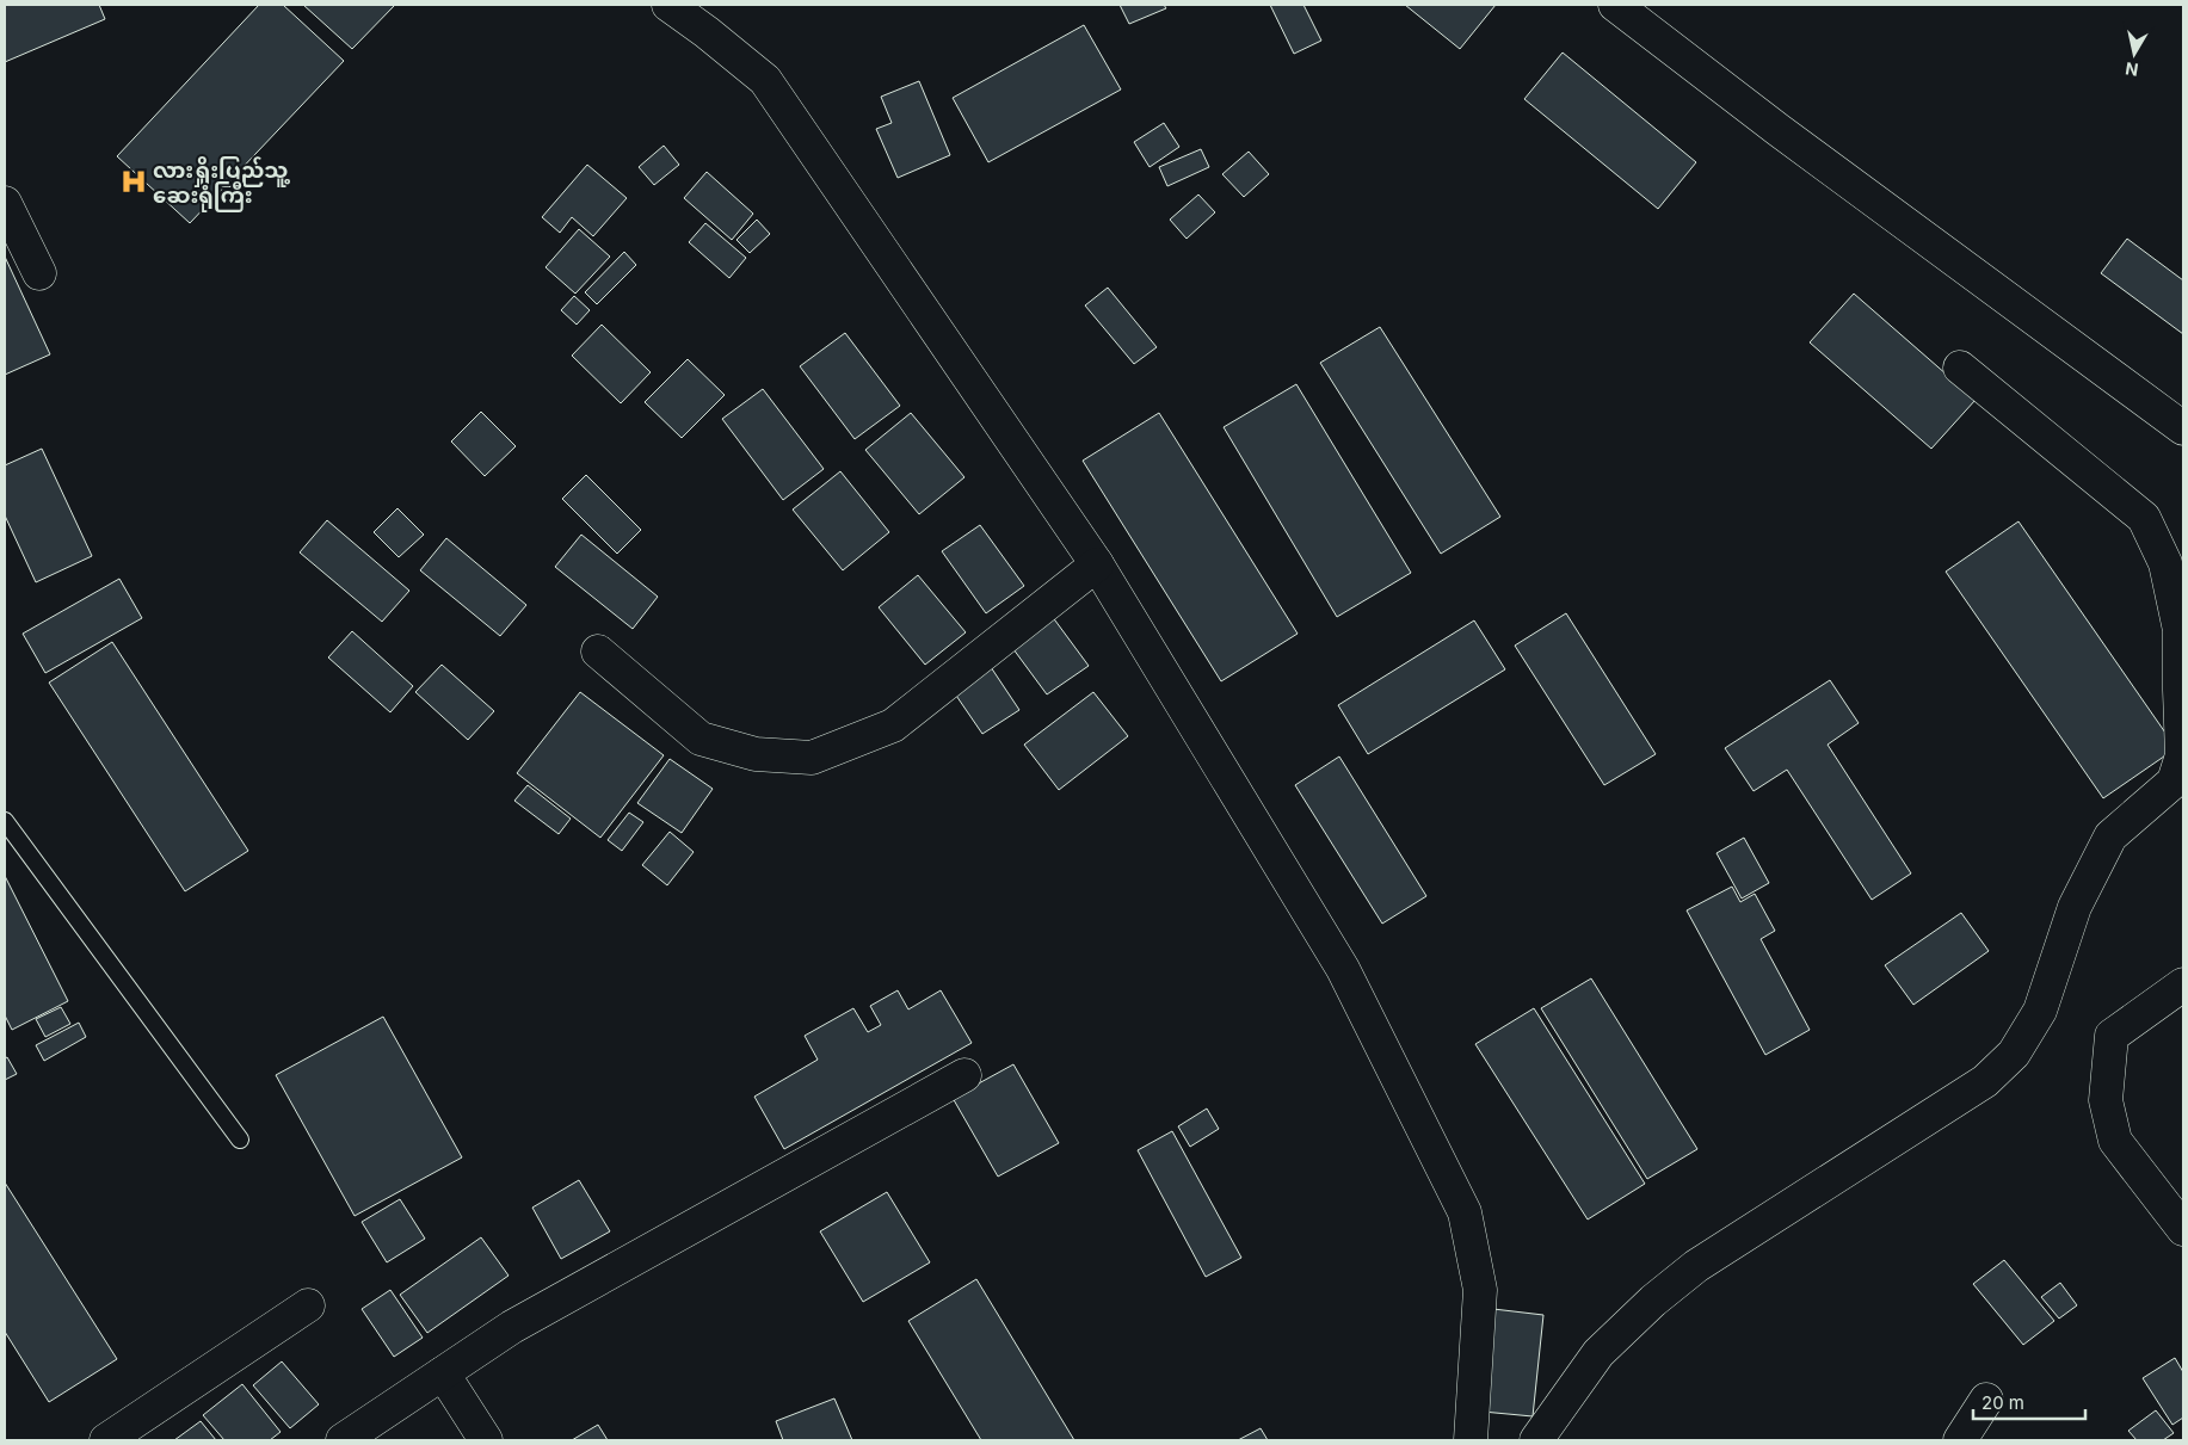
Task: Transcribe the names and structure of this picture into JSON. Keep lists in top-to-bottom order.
{
  "places": {
    "hospital": ["လားရှိုးပြည်သူ့ ဆေးရုံကြီး"]
  },
  "scale_bar": "20 m",
  "north": "bottom"
}
